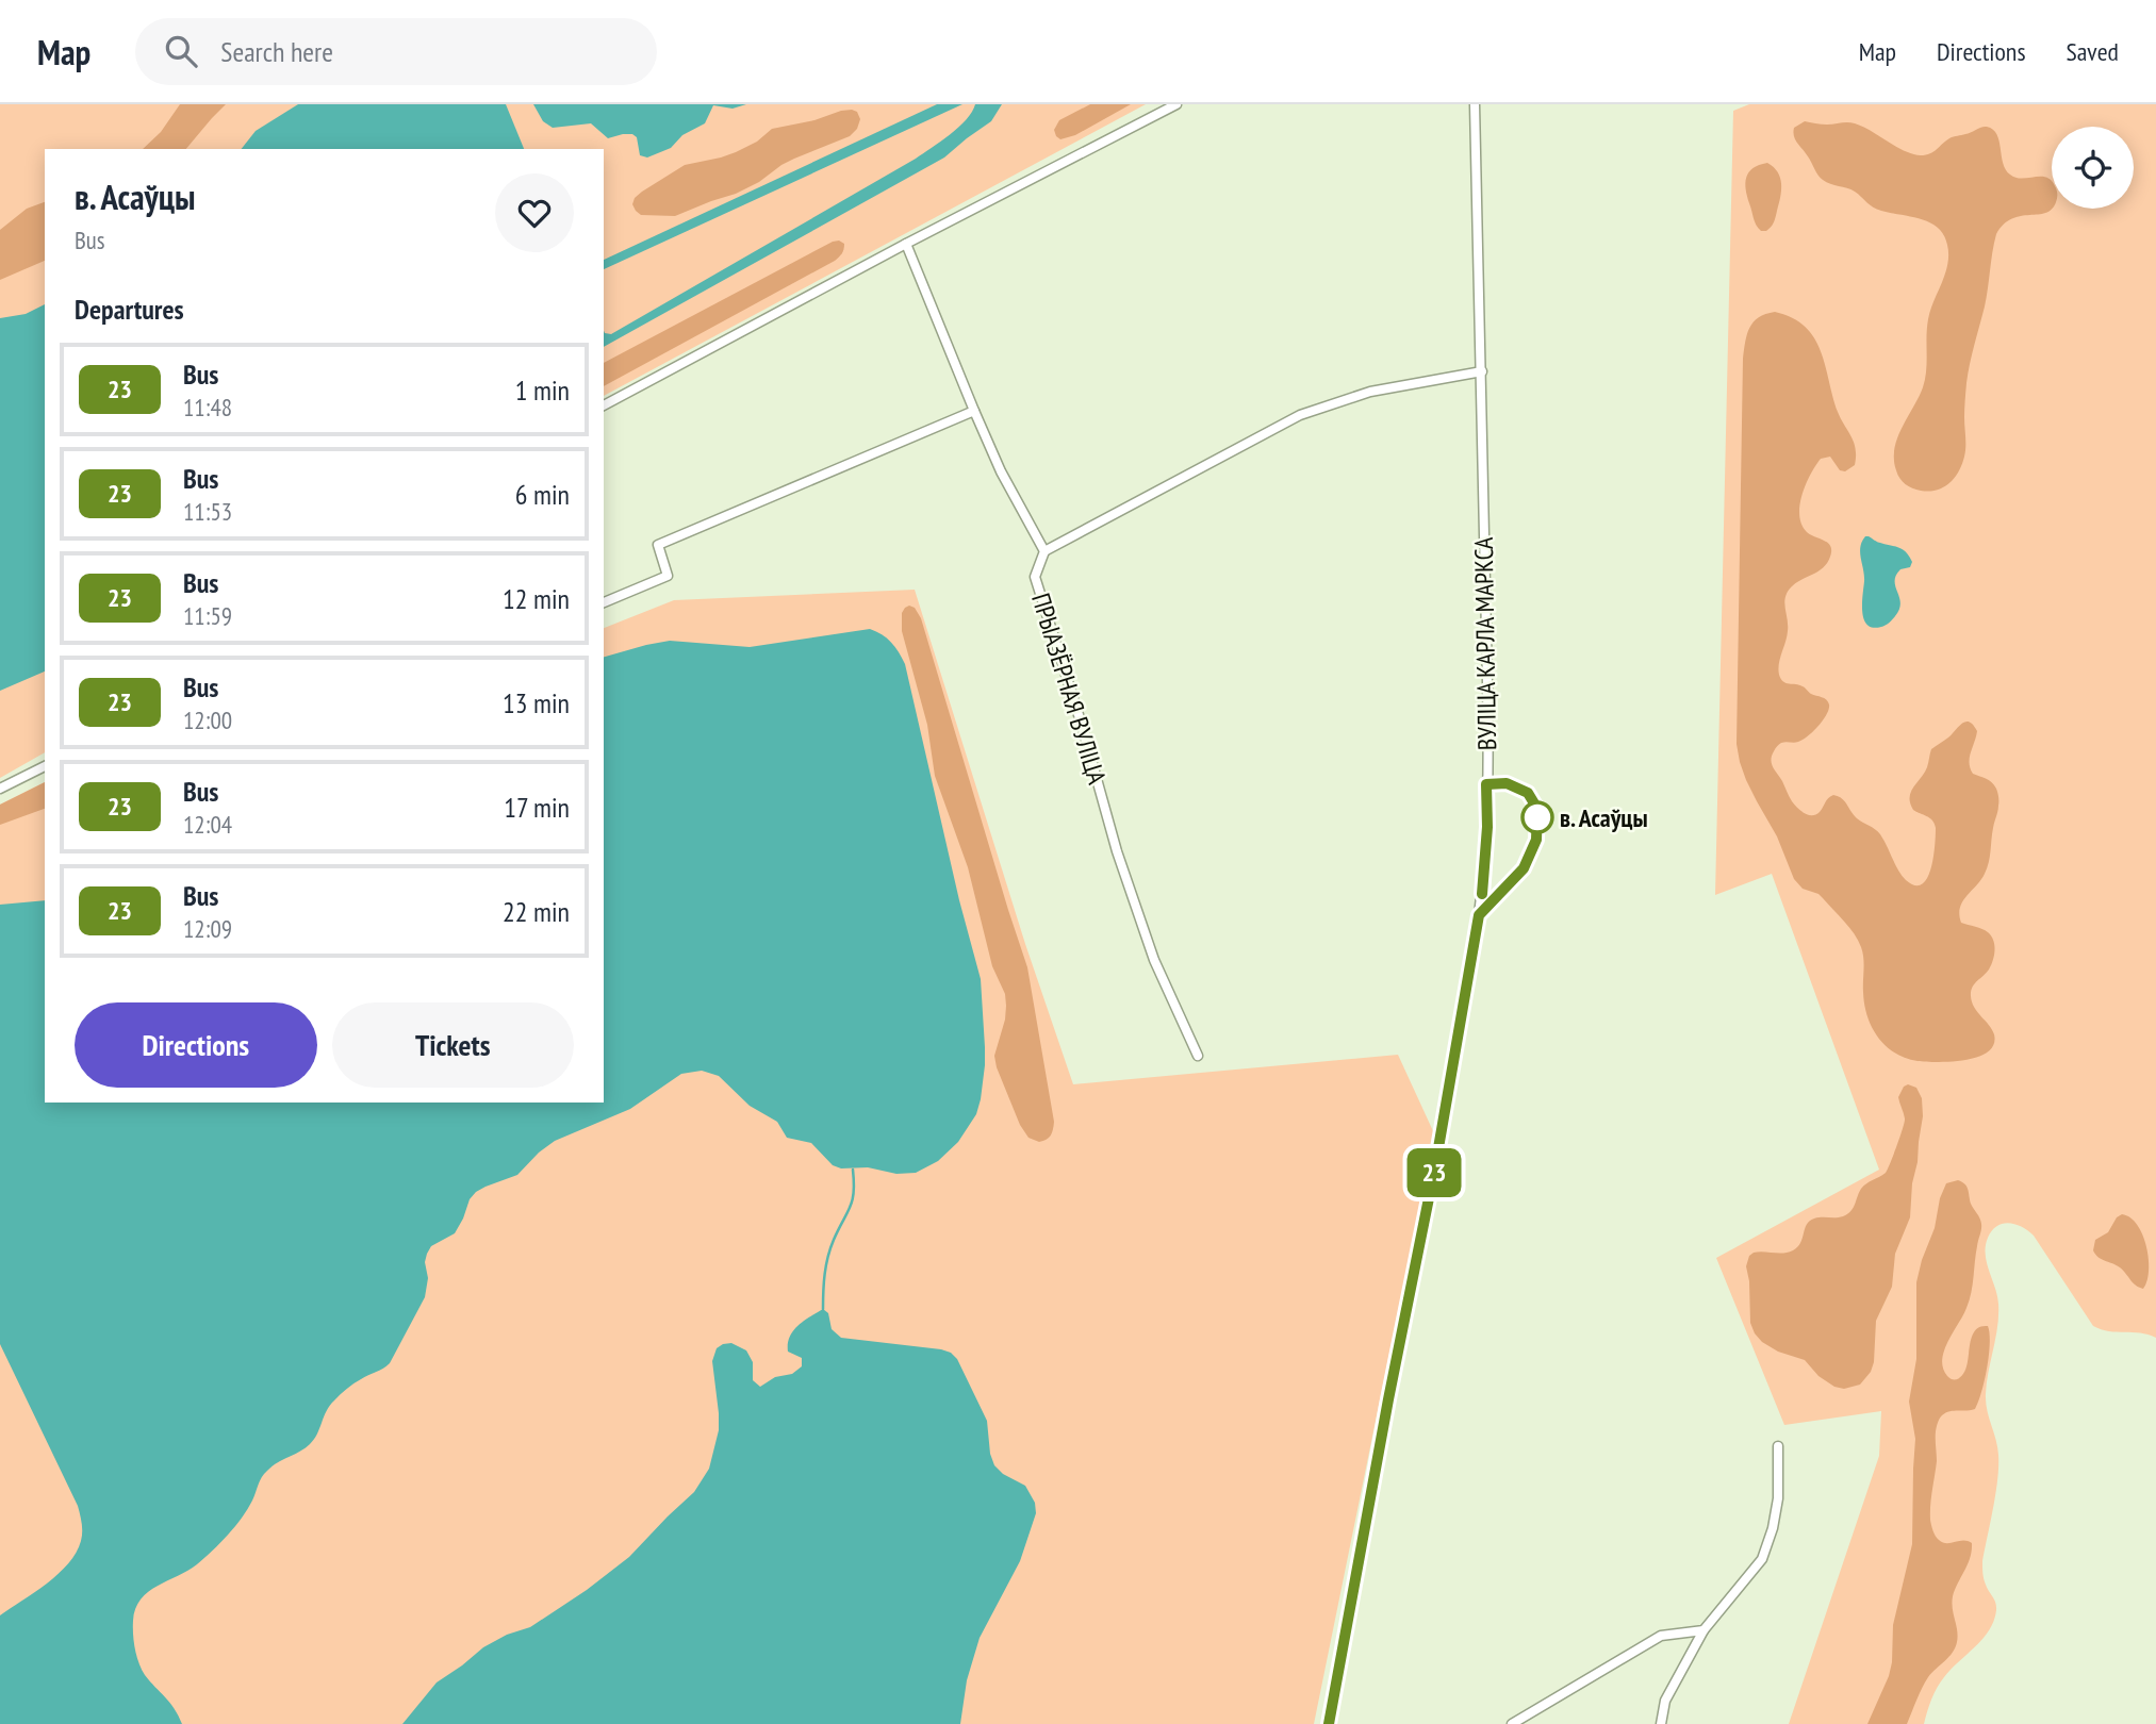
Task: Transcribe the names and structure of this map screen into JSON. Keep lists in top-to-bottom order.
{
  "streets": {
    "street": ["ВУЛІЦА КАРЛА МАРКСА", "ПРЫАЗЁРНАЯ ВУЛІЦА"]
  },
  "places": ["в. Асаўцы"],
  "lines": ["bus line 23"],
  "page": {
    "header": "Map",
    "search": "Search here",
    "nav": ["Map", "Directions", "Saved"],
    "on_map": "23",
    "heading": [
      ["в. Асаўцы", "Bus"],
      "Departures"
    ],
    "list": [
      {
        "mark": "23",
        "name": "Bus",
        "note": "11:48",
        "value": "1 min"
      },
      {
        "mark": "23",
        "name": "Bus",
        "note": "11:53",
        "value": "6 min"
      },
      {
        "mark": "23",
        "name": "Bus",
        "note": "11:59",
        "value": "12 min"
      },
      {
        "mark": "23",
        "name": "Bus",
        "note": "12:00",
        "value": "13 min"
      },
      {
        "mark": "23",
        "name": "Bus",
        "note": "12:04",
        "value": "17 min"
      },
      {
        "mark": "23",
        "name": "Bus",
        "note": "12:09",
        "value": "22 min"
      }
    ],
    "buttons": ["Directions", "Tickets"]
  }
}
